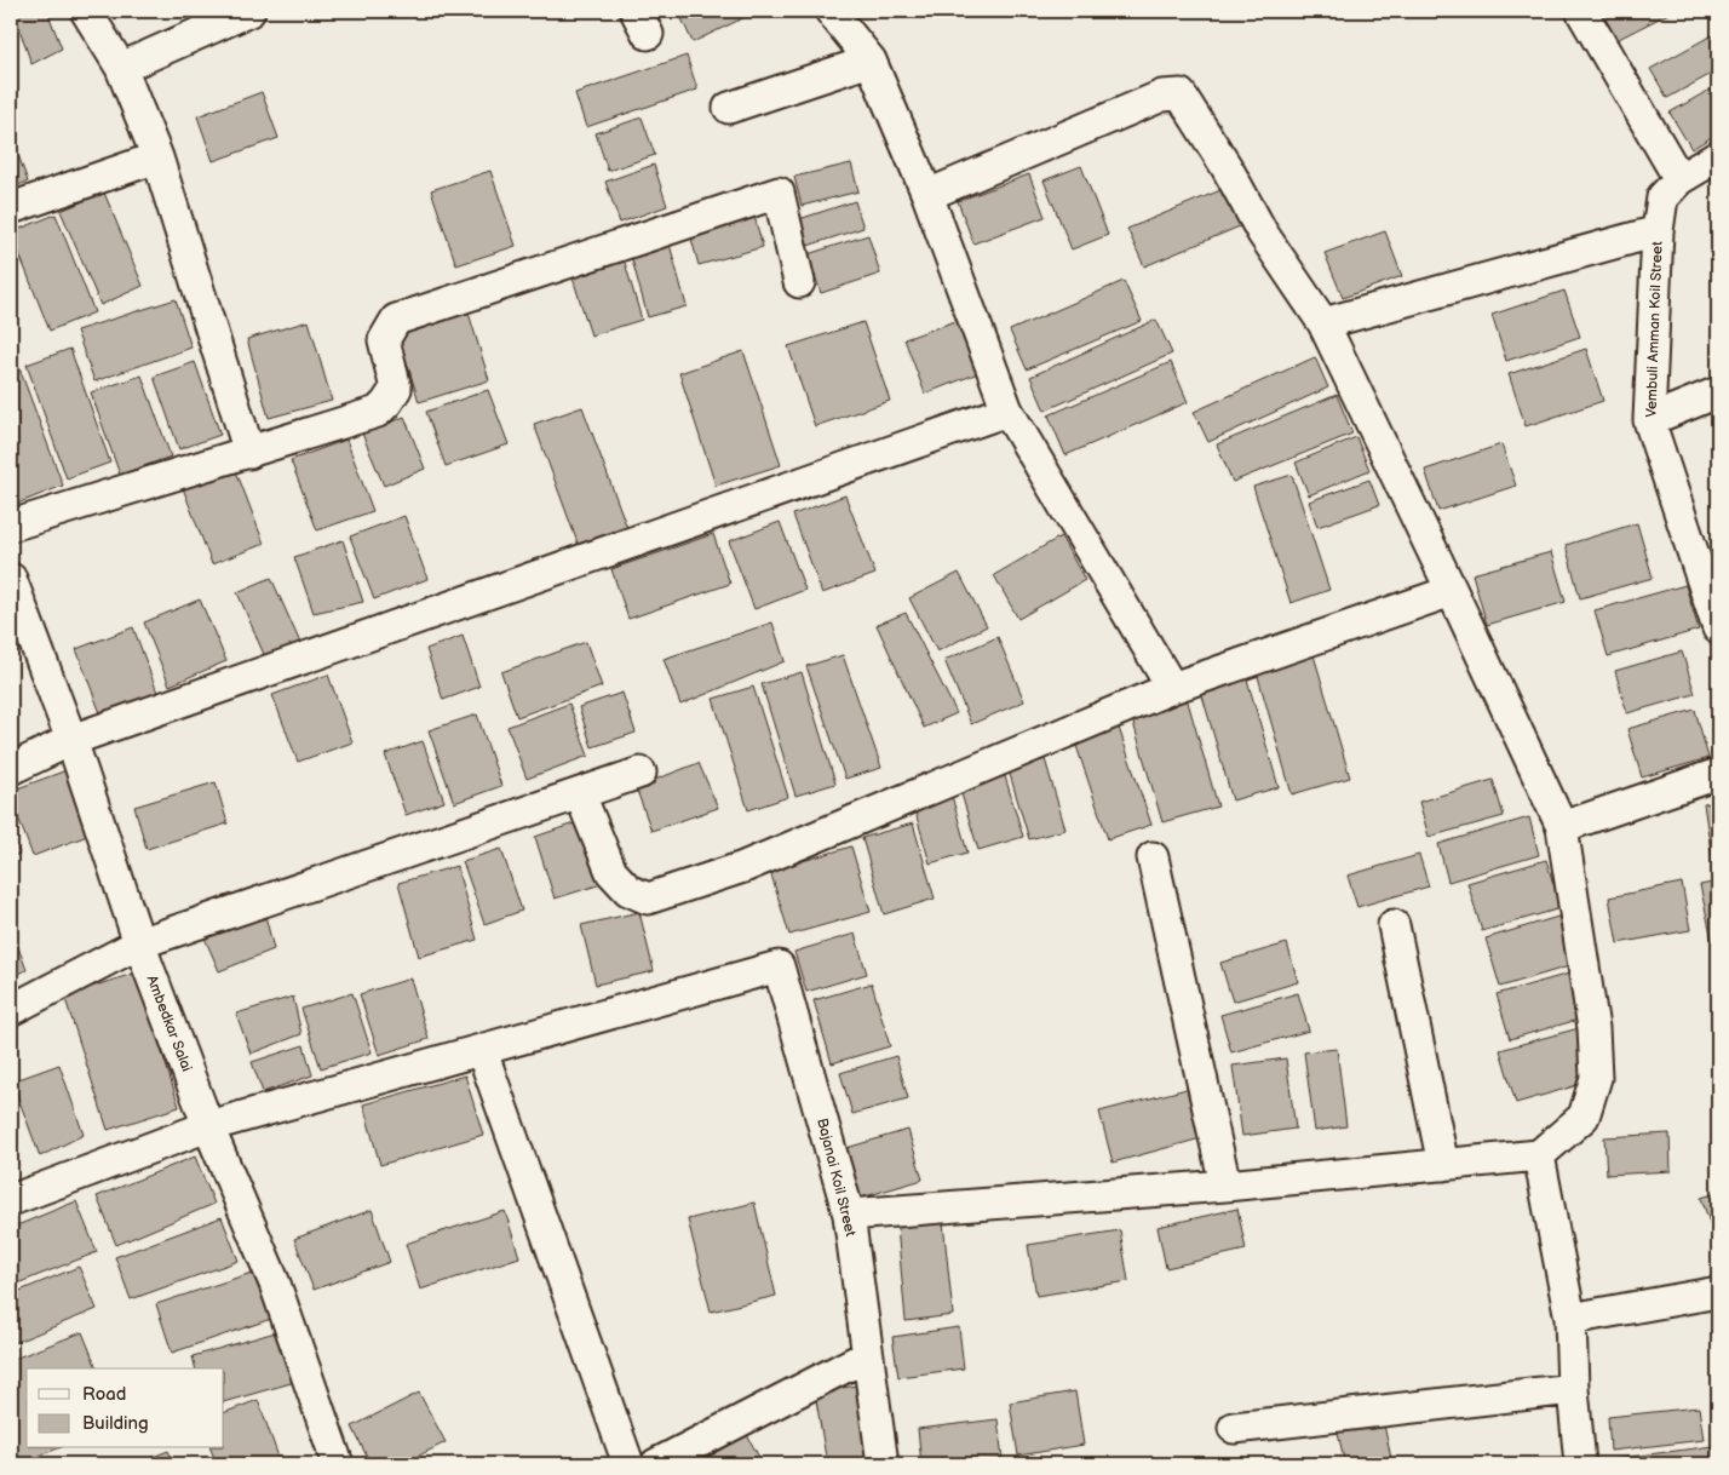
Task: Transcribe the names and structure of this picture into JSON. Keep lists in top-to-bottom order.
{
  "streets": {
    "street": ["Vembuli Amman Koil Street", "Ambedkar Salai", "Bajanai Koil Street"]
  },
  "legend": ["Road", "Building"]
}
